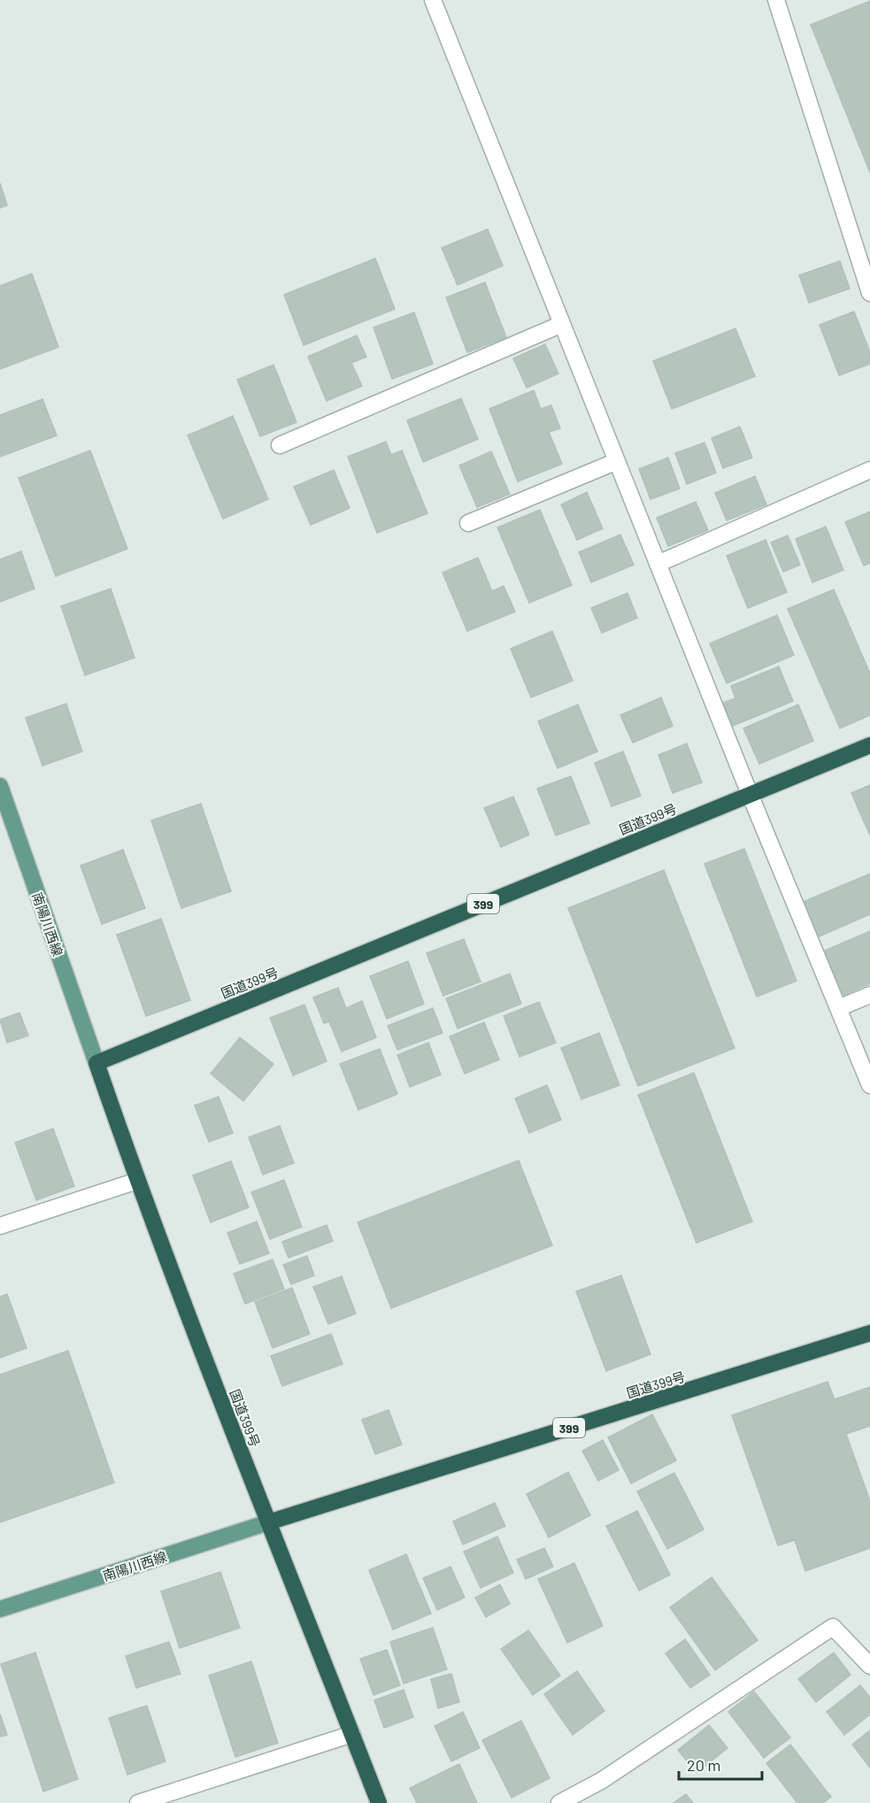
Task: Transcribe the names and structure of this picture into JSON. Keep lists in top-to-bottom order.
{
  "streets": {
    "highway": ["国道399号", "399"],
    "main road": ["南陽川西線"]
  },
  "crossings": [
    ["国道399号", "南陽川西線"]
  ],
  "scale_bar": "20 m"
}
